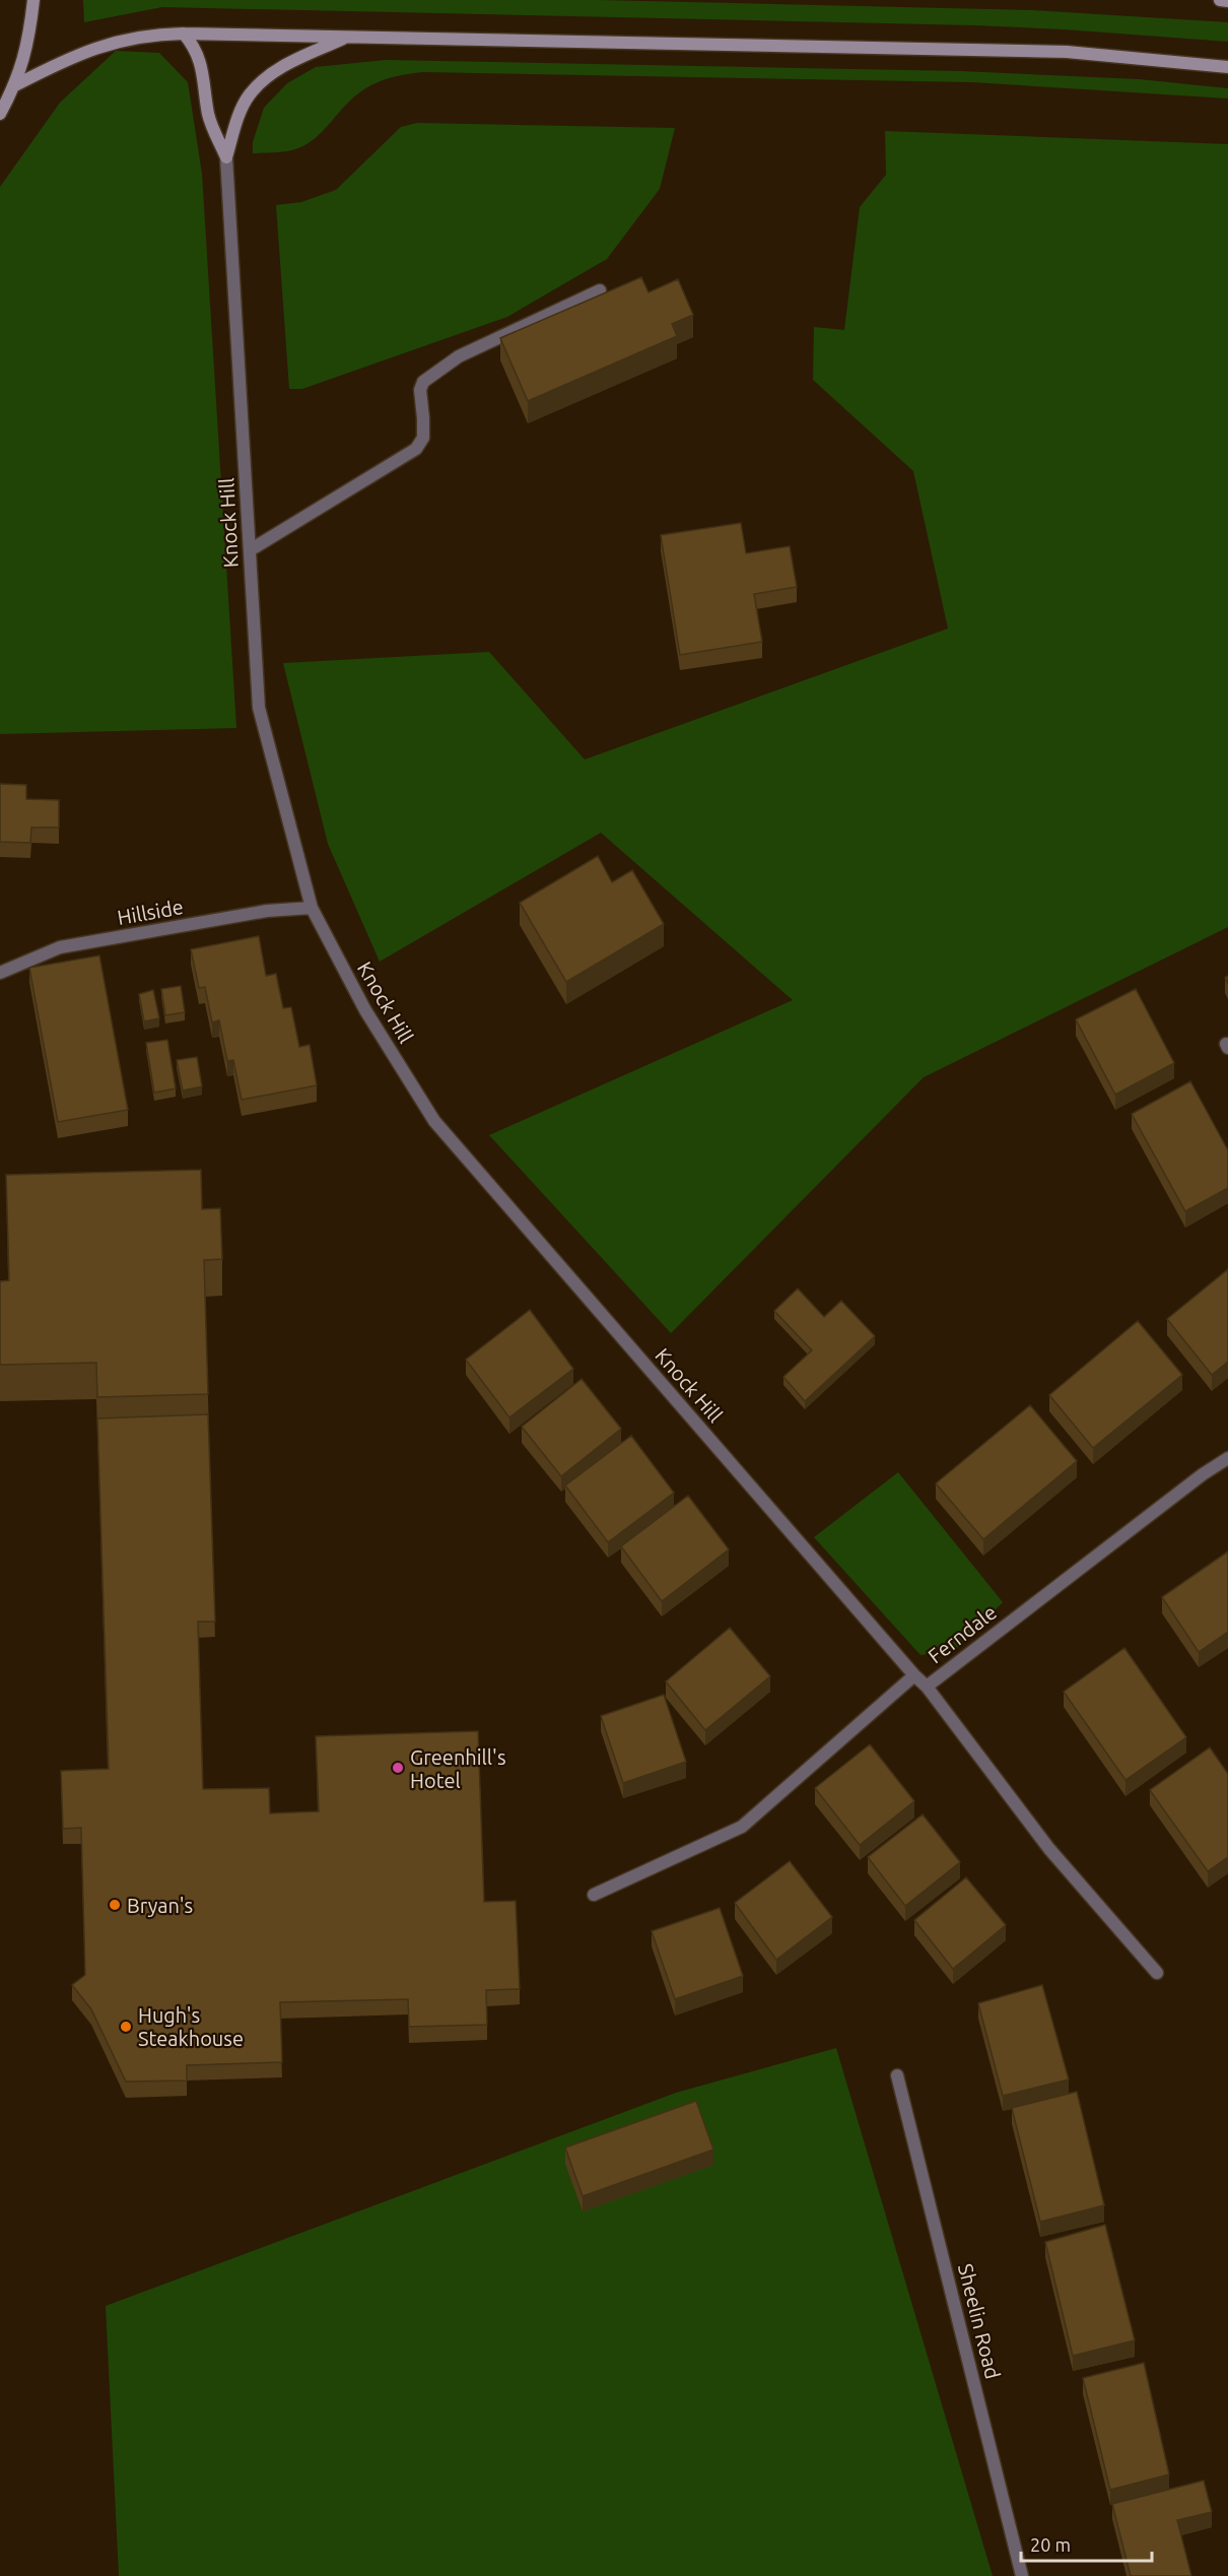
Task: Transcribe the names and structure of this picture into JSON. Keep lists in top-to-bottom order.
{
  "streets": {
    "street": [
      "Knock Hill",
      "Hillside",
      "Ferndale",
      "Sheelin Road"
    ]
  },
  "crossings": [
    ["Knock Hill", "Hillside"],
    ["Knock Hill", "Ferndale"]
  ],
  "places": ["Greenhill's Hotel", "Bryan's", "Hugh's Steakhouse"],
  "scale_bar": "20 m"
}
